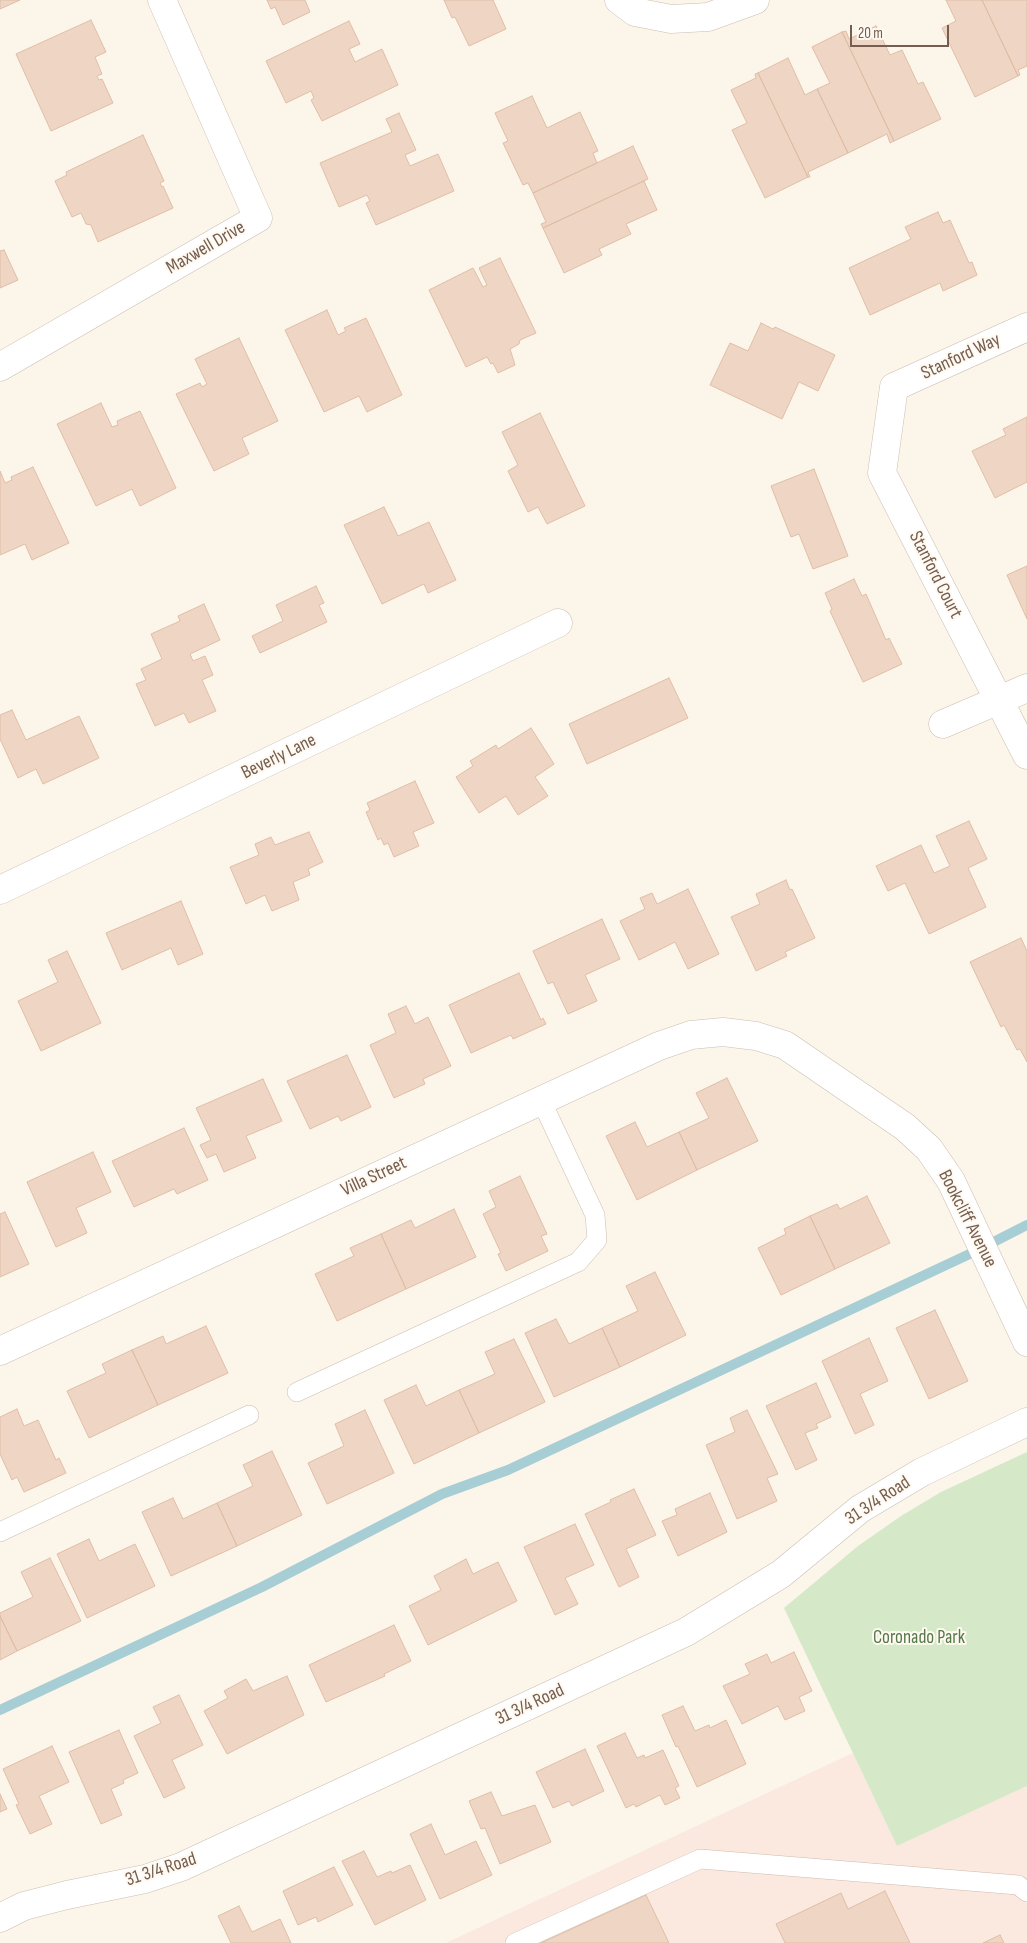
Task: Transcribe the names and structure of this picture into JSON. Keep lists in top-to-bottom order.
{
  "streets": {
    "street": [
      "Maxwell Drive",
      "Stanford Way",
      "Stanford Court",
      "Beverly Lane",
      "Villa Street",
      "Bookcliff Avenue",
      "31 3/4 Road"
    ]
  },
  "crossings": [
    ["Stanford Way", "Stanford Court"],
    ["Villa Street", "Bookcliff Avenue"]
  ],
  "parks": ["Coronado Park"],
  "scale_bar": "20 m"
}
